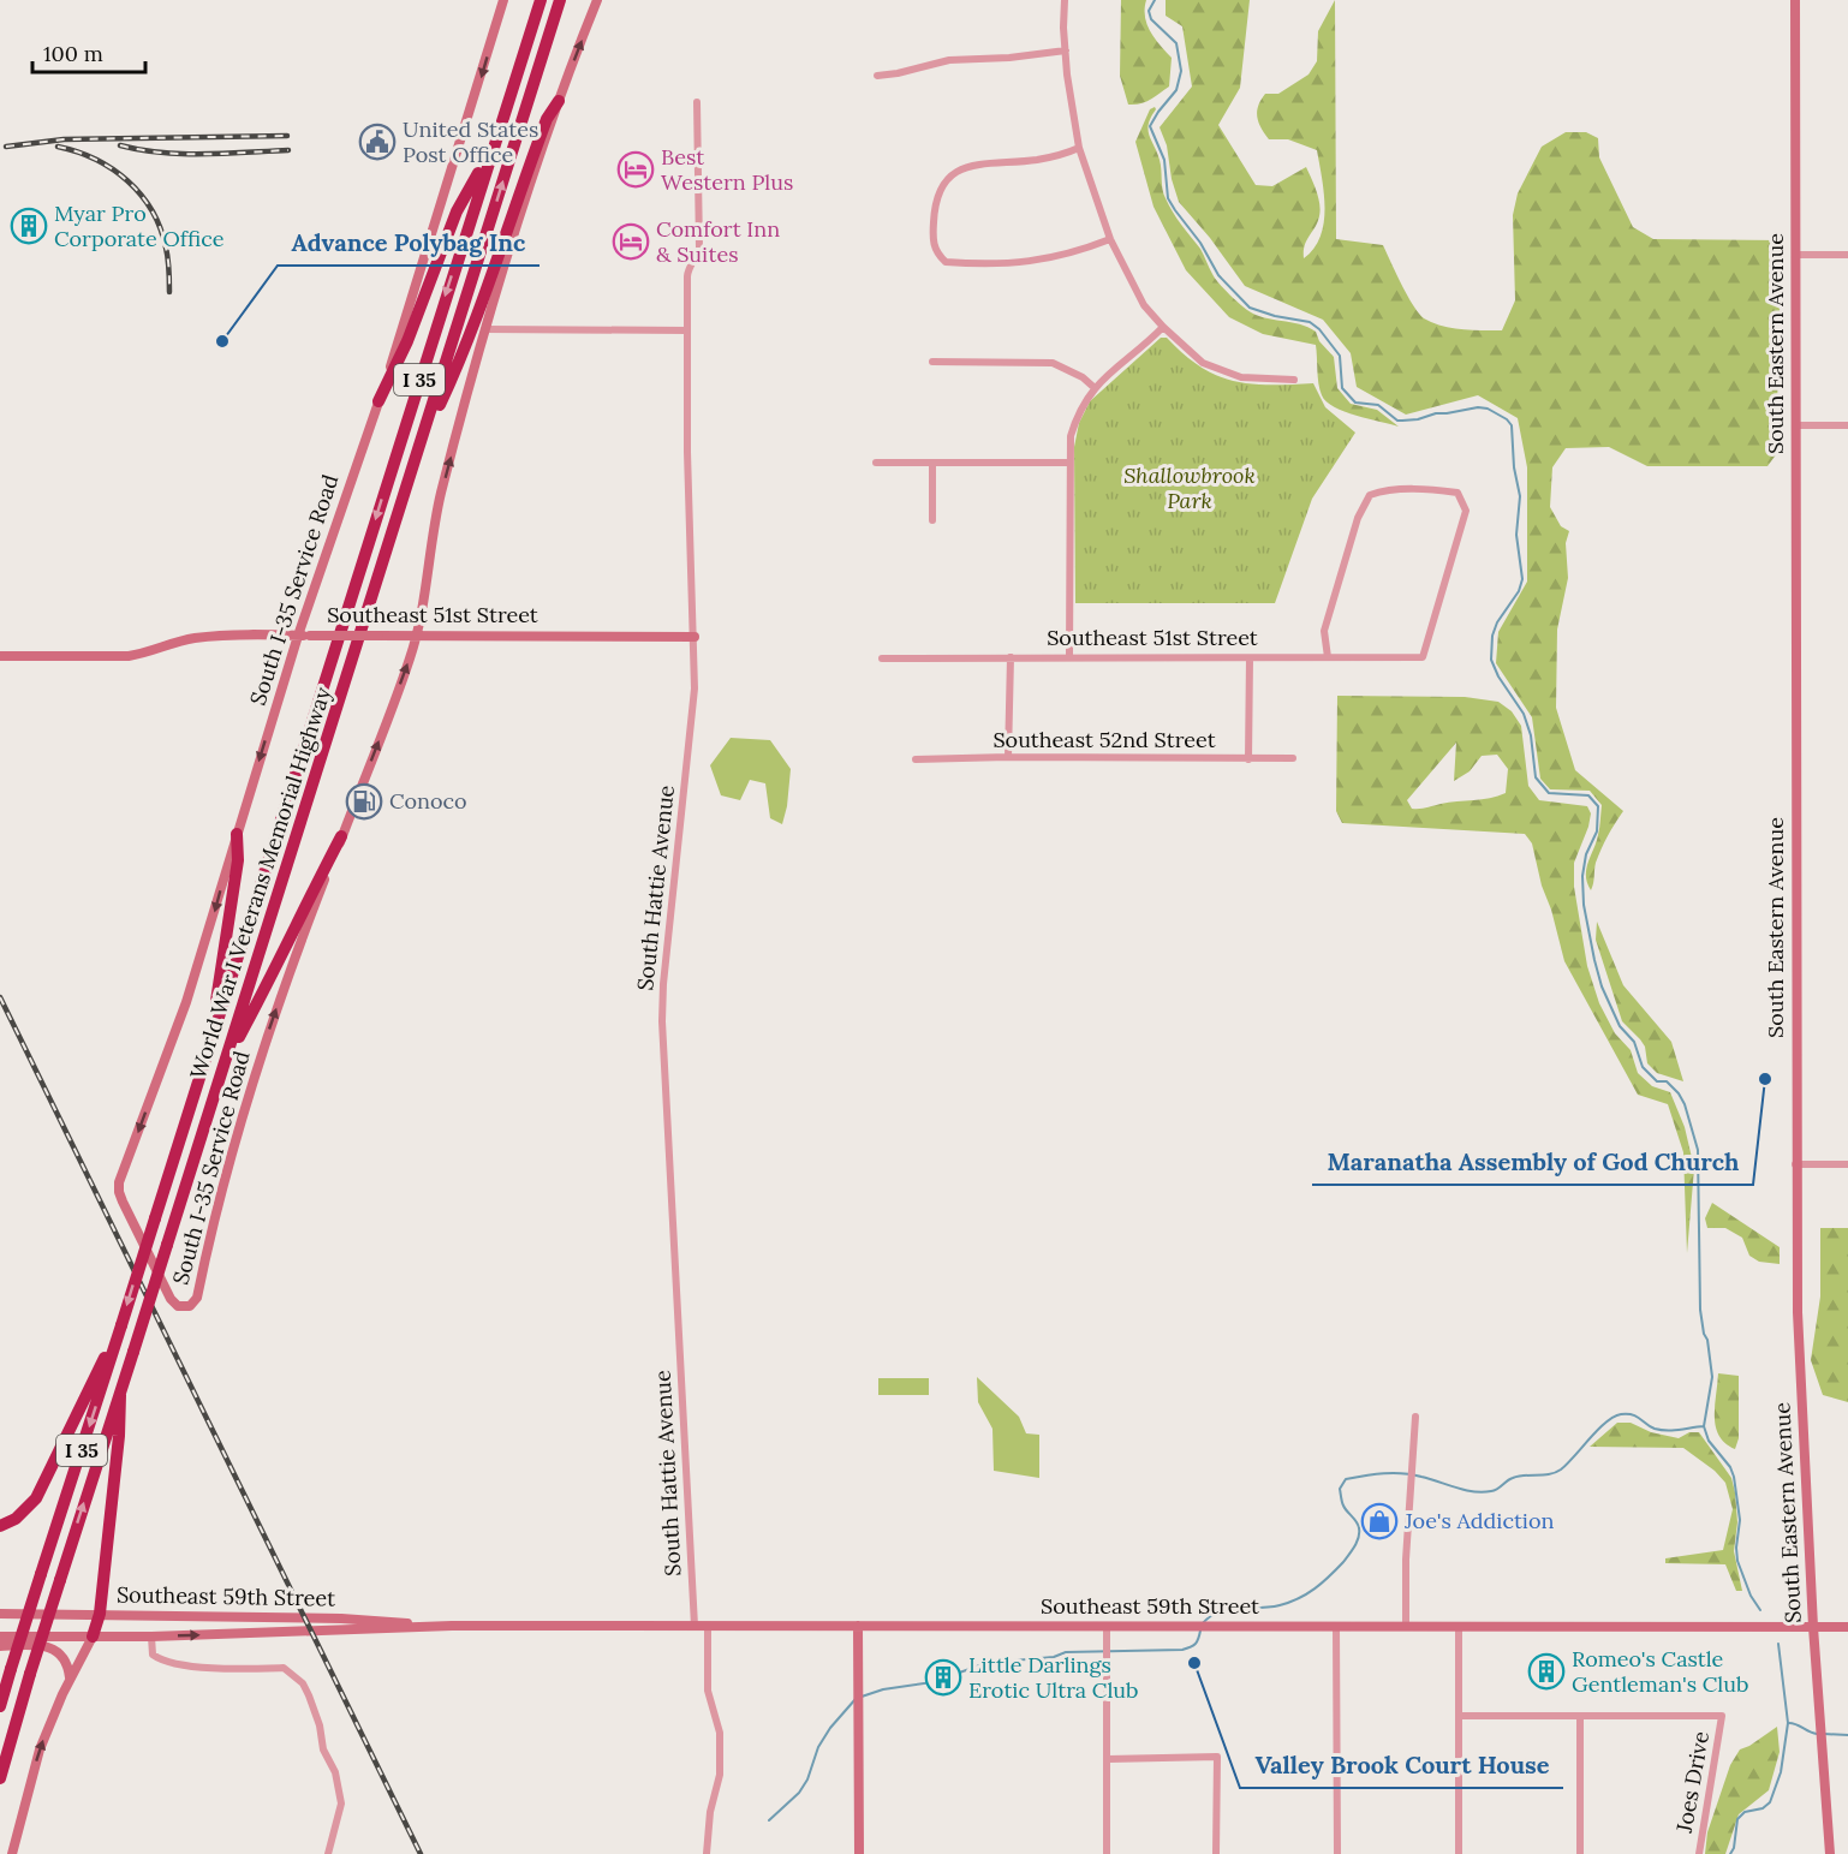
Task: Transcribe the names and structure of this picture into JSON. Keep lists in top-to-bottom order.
{
  "streets": {
    "highway": ["I 35", "World War I Veterans Memorial Highway"],
    "main road": [
      "South Eastern Avenue",
      "South I-35 Service Road",
      "Southeast 51st Street",
      "Southeast 59th Street"
    ],
    "street": ["Southeast 52nd Street", "South Hattie Avenue", "Joes Drive"]
  },
  "crossings": [
    ["South Eastern Avenue", "Southeast 59th Street"],
    ["South I-35 Service Road", "Southeast 51st Street"],
    ["Southeast 51st Street", "South Hattie Avenue"],
    ["South Hattie Avenue", "Southeast 59th Street"]
  ],
  "parks": ["Shallowbrook Park"],
  "places": {
    "public building": ["United States Post Office"],
    "hotel": ["Best Western Plus", "Comfort Inn & Suites"],
    "building": ["Myar Pro Corporate Office", "Romeo's Castle Gentleman's Club", "Little Darlings Erotic Ultra Club"],
    "other": ["Advance Polybag Inc", "Maranatha Assembly of God Church", "Valley Brook Court House"],
    "fuel station": ["Conoco"],
    "shop": ["Joe's Addiction"]
  },
  "scale_bar": "100 m"
}
